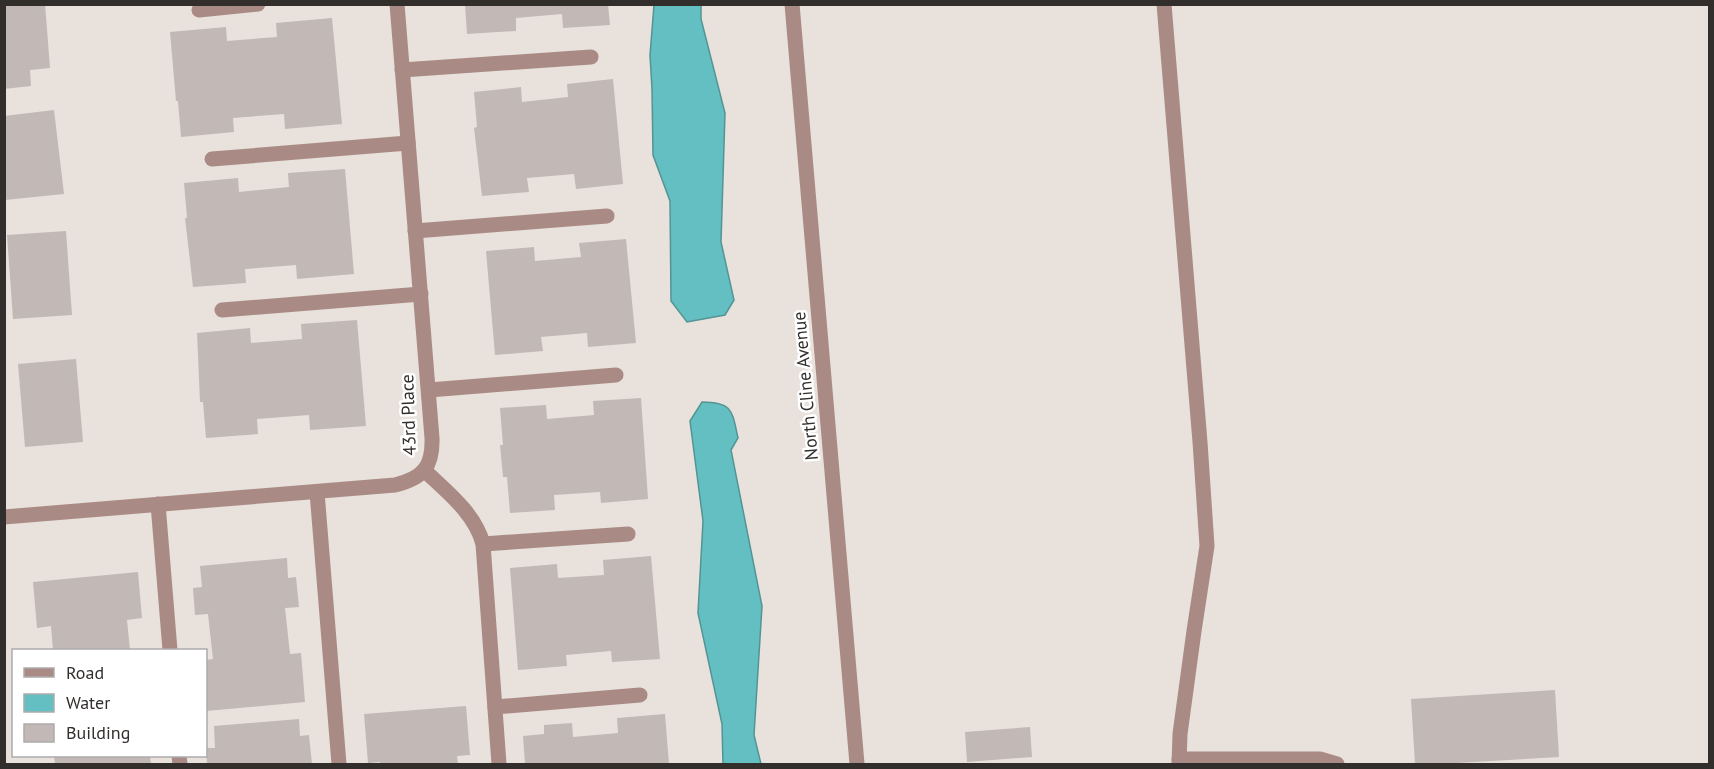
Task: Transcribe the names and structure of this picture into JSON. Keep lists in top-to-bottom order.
{
  "streets": {
    "street": ["North Cline Avenue", "43rd Place"]
  },
  "legend": ["Road", "Water", "Building"]
}
